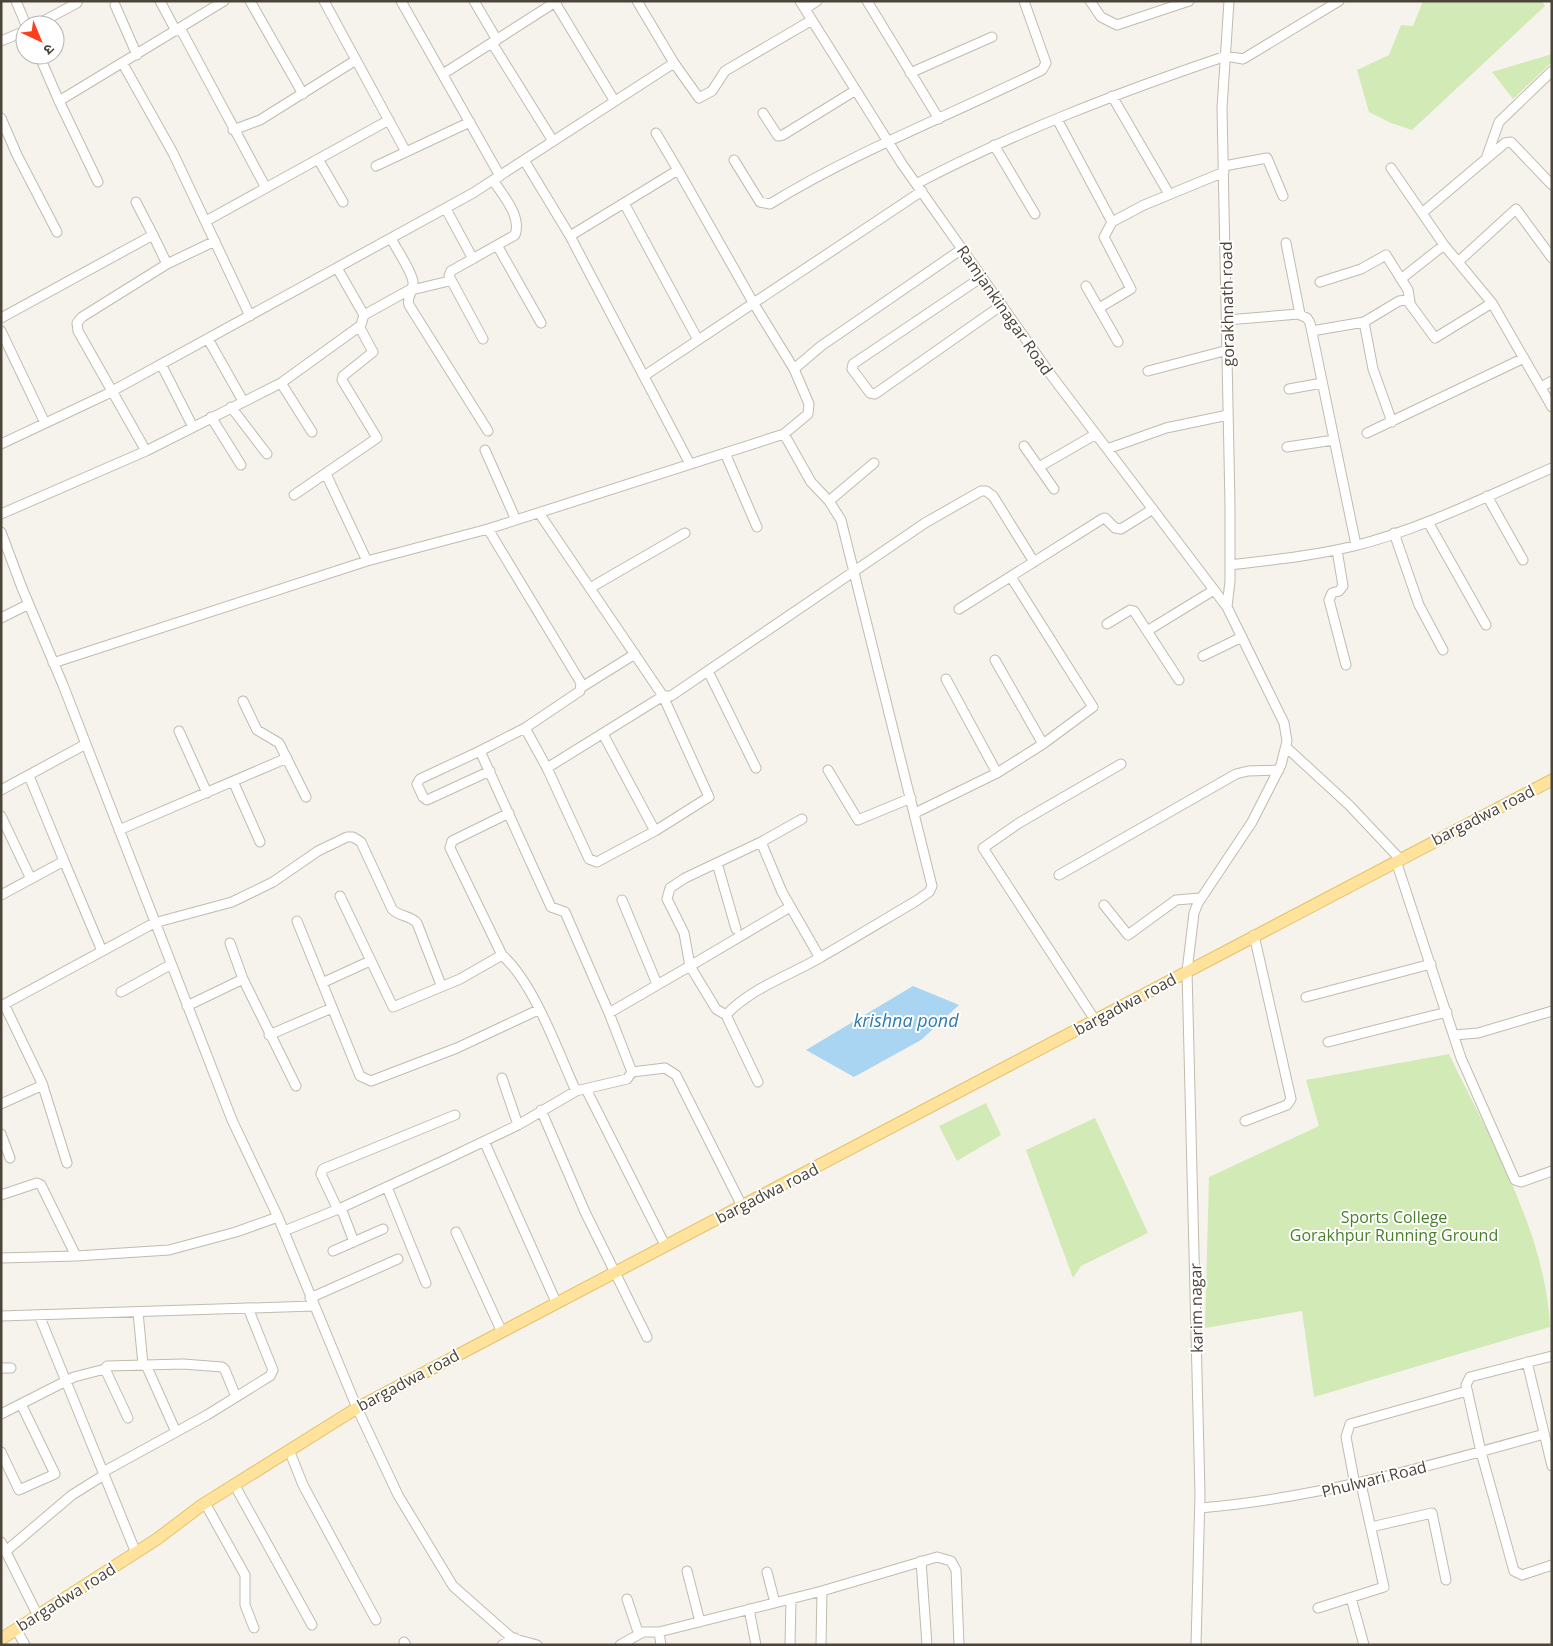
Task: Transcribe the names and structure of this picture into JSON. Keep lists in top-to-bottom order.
{
  "streets": {
    "main road": ["bargadwa road"],
    "street": [
      "gorakhnath road",
      "Ramjankinagar Road",
      "karim nagar",
      "Phulwari Road"
    ]
  },
  "crossings": [
    ["gorakhnath road", "Ramjankinagar Road"],
    ["Ramjankinagar Road", "karim nagar"],
    ["bargadwa road", "karim nagar"],
    ["karim nagar", "Phulwari Road"]
  ],
  "water": ["krishna pond"],
  "parks": ["Sports College Gorakhpur Running Ground"],
  "north": "bottom right"
}
